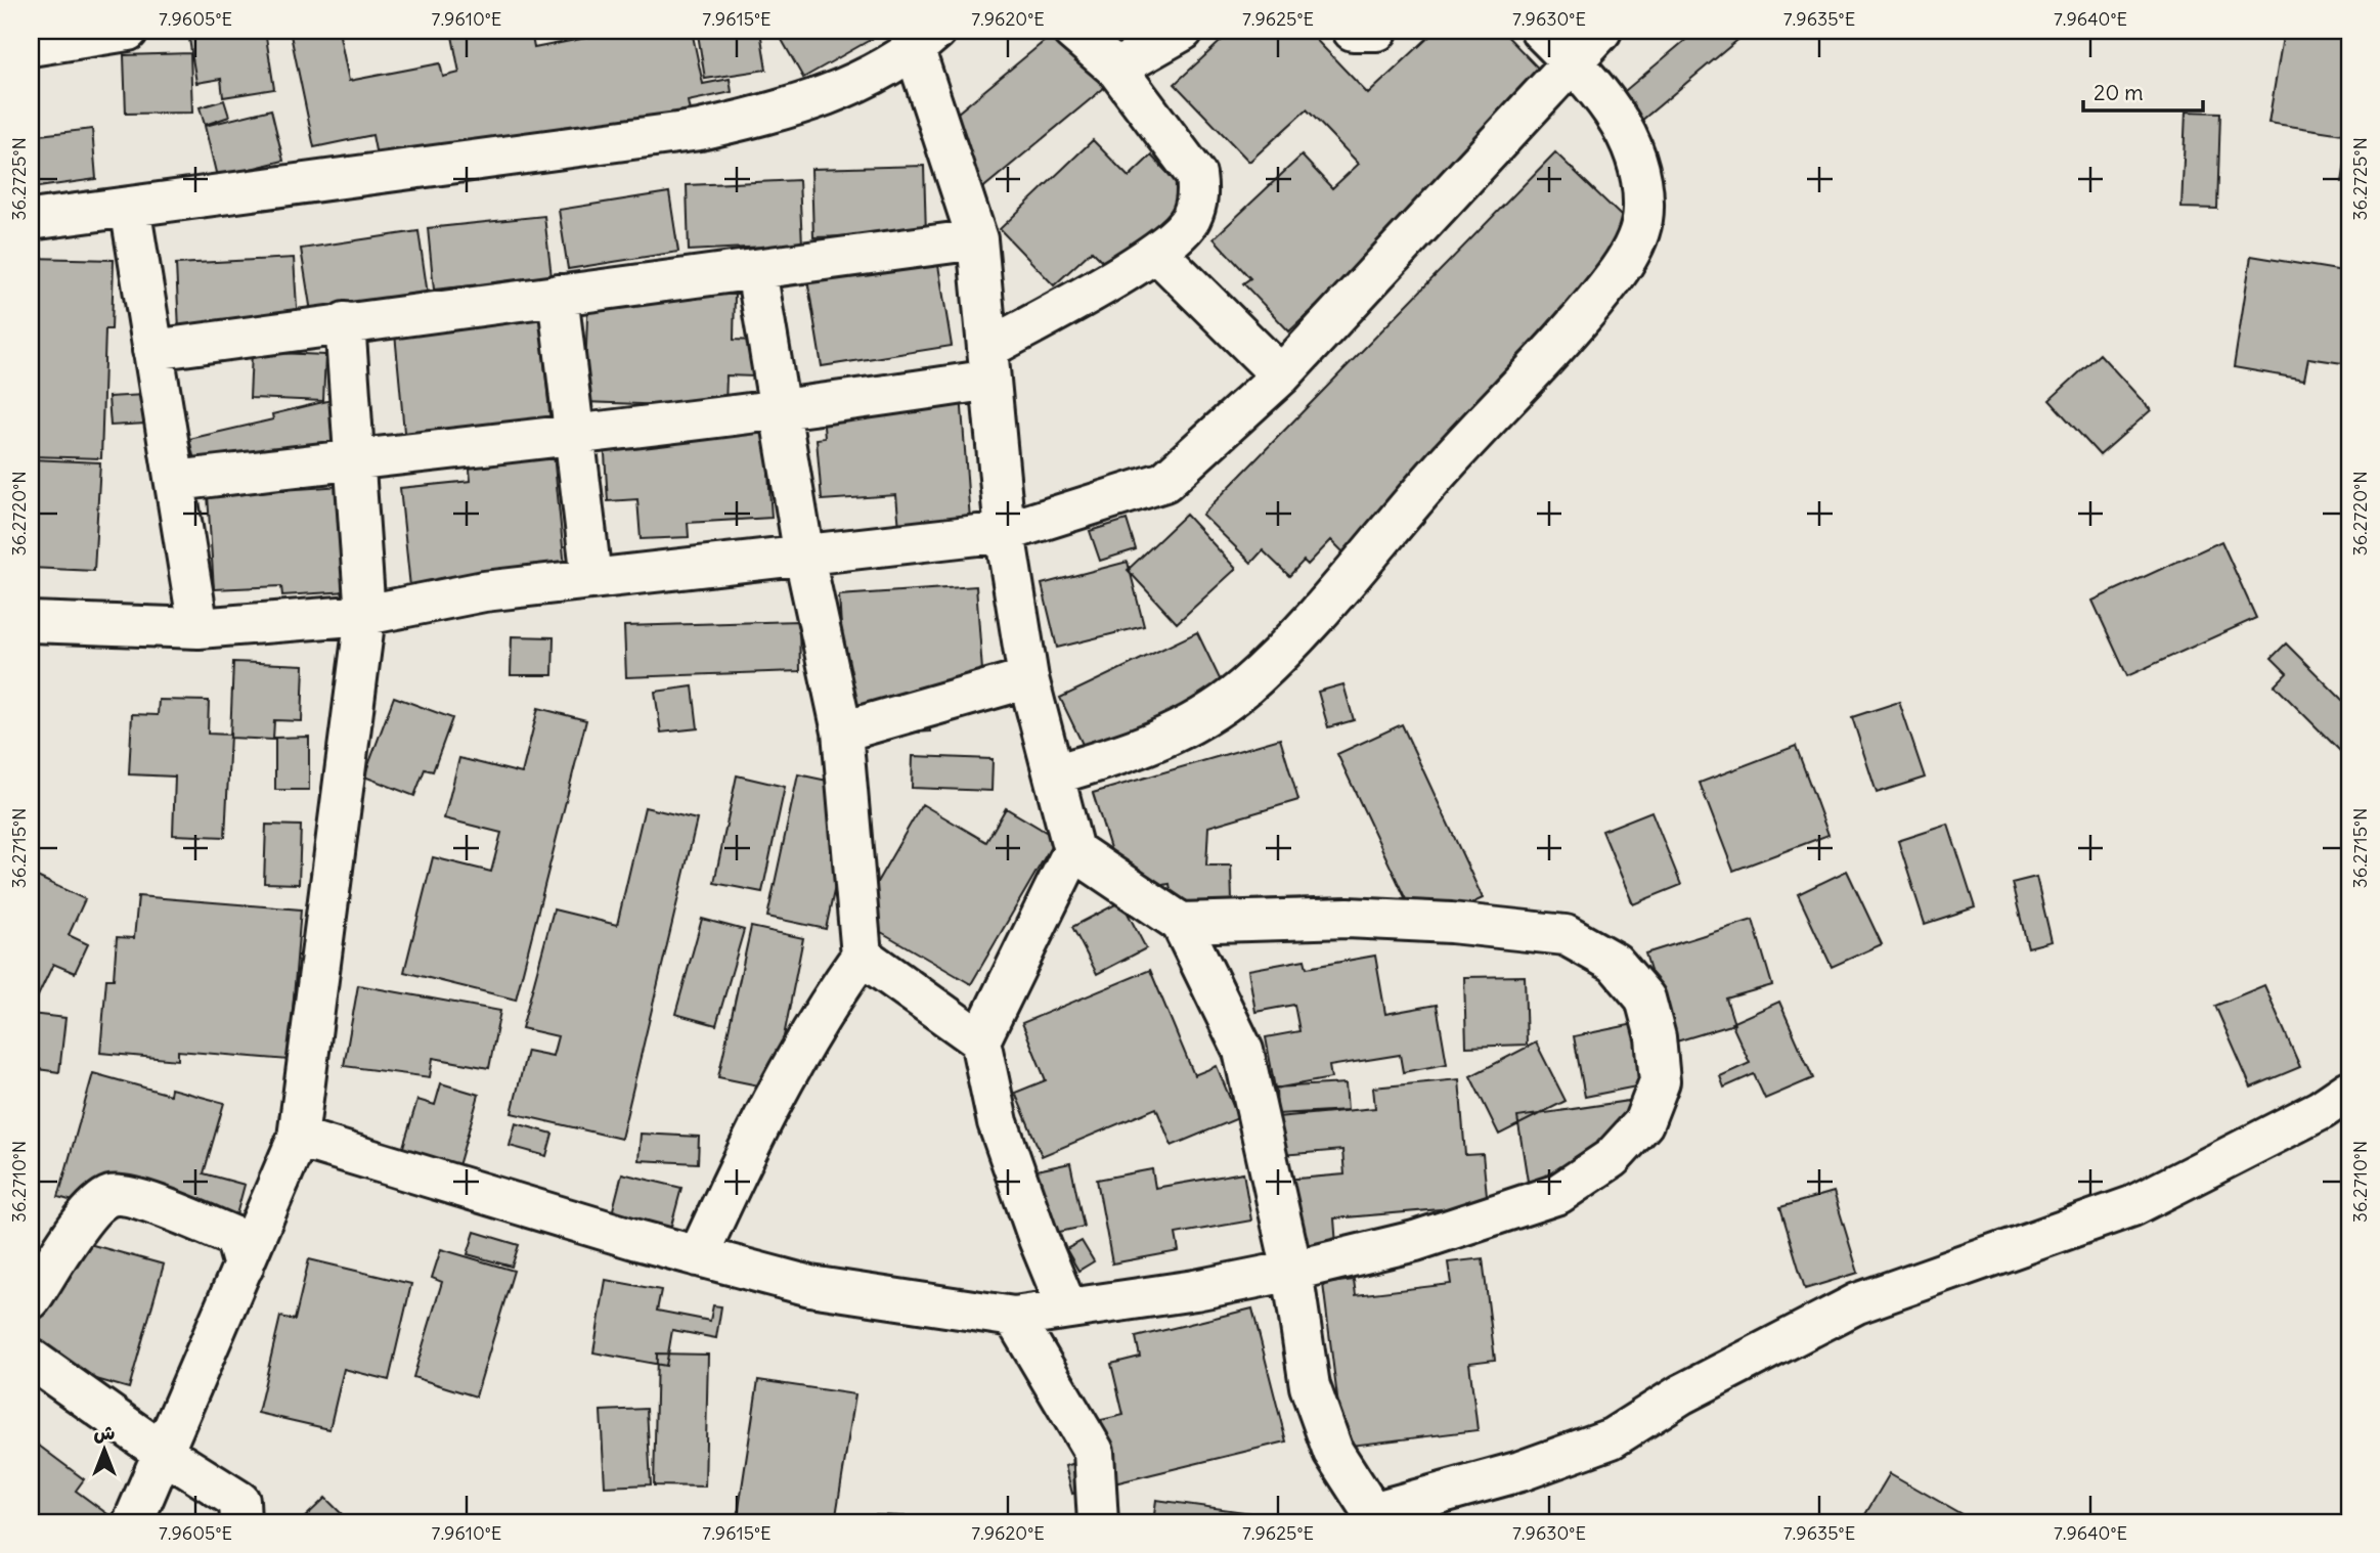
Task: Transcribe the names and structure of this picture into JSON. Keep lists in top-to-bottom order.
{
  "scale_bar": "20 m",
  "north": "top",
  "coordinates": [
    "7.9605°E",
    "7.9610°E",
    "7.9615°E",
    "7.9620°E",
    "7.9625°E",
    "7.9630°E",
    "7.9635°E",
    "7.9640°E",
    "36.2725°N",
    "36.2720°N",
    "36.2715°N",
    "36.2710°N"
  ]
}
